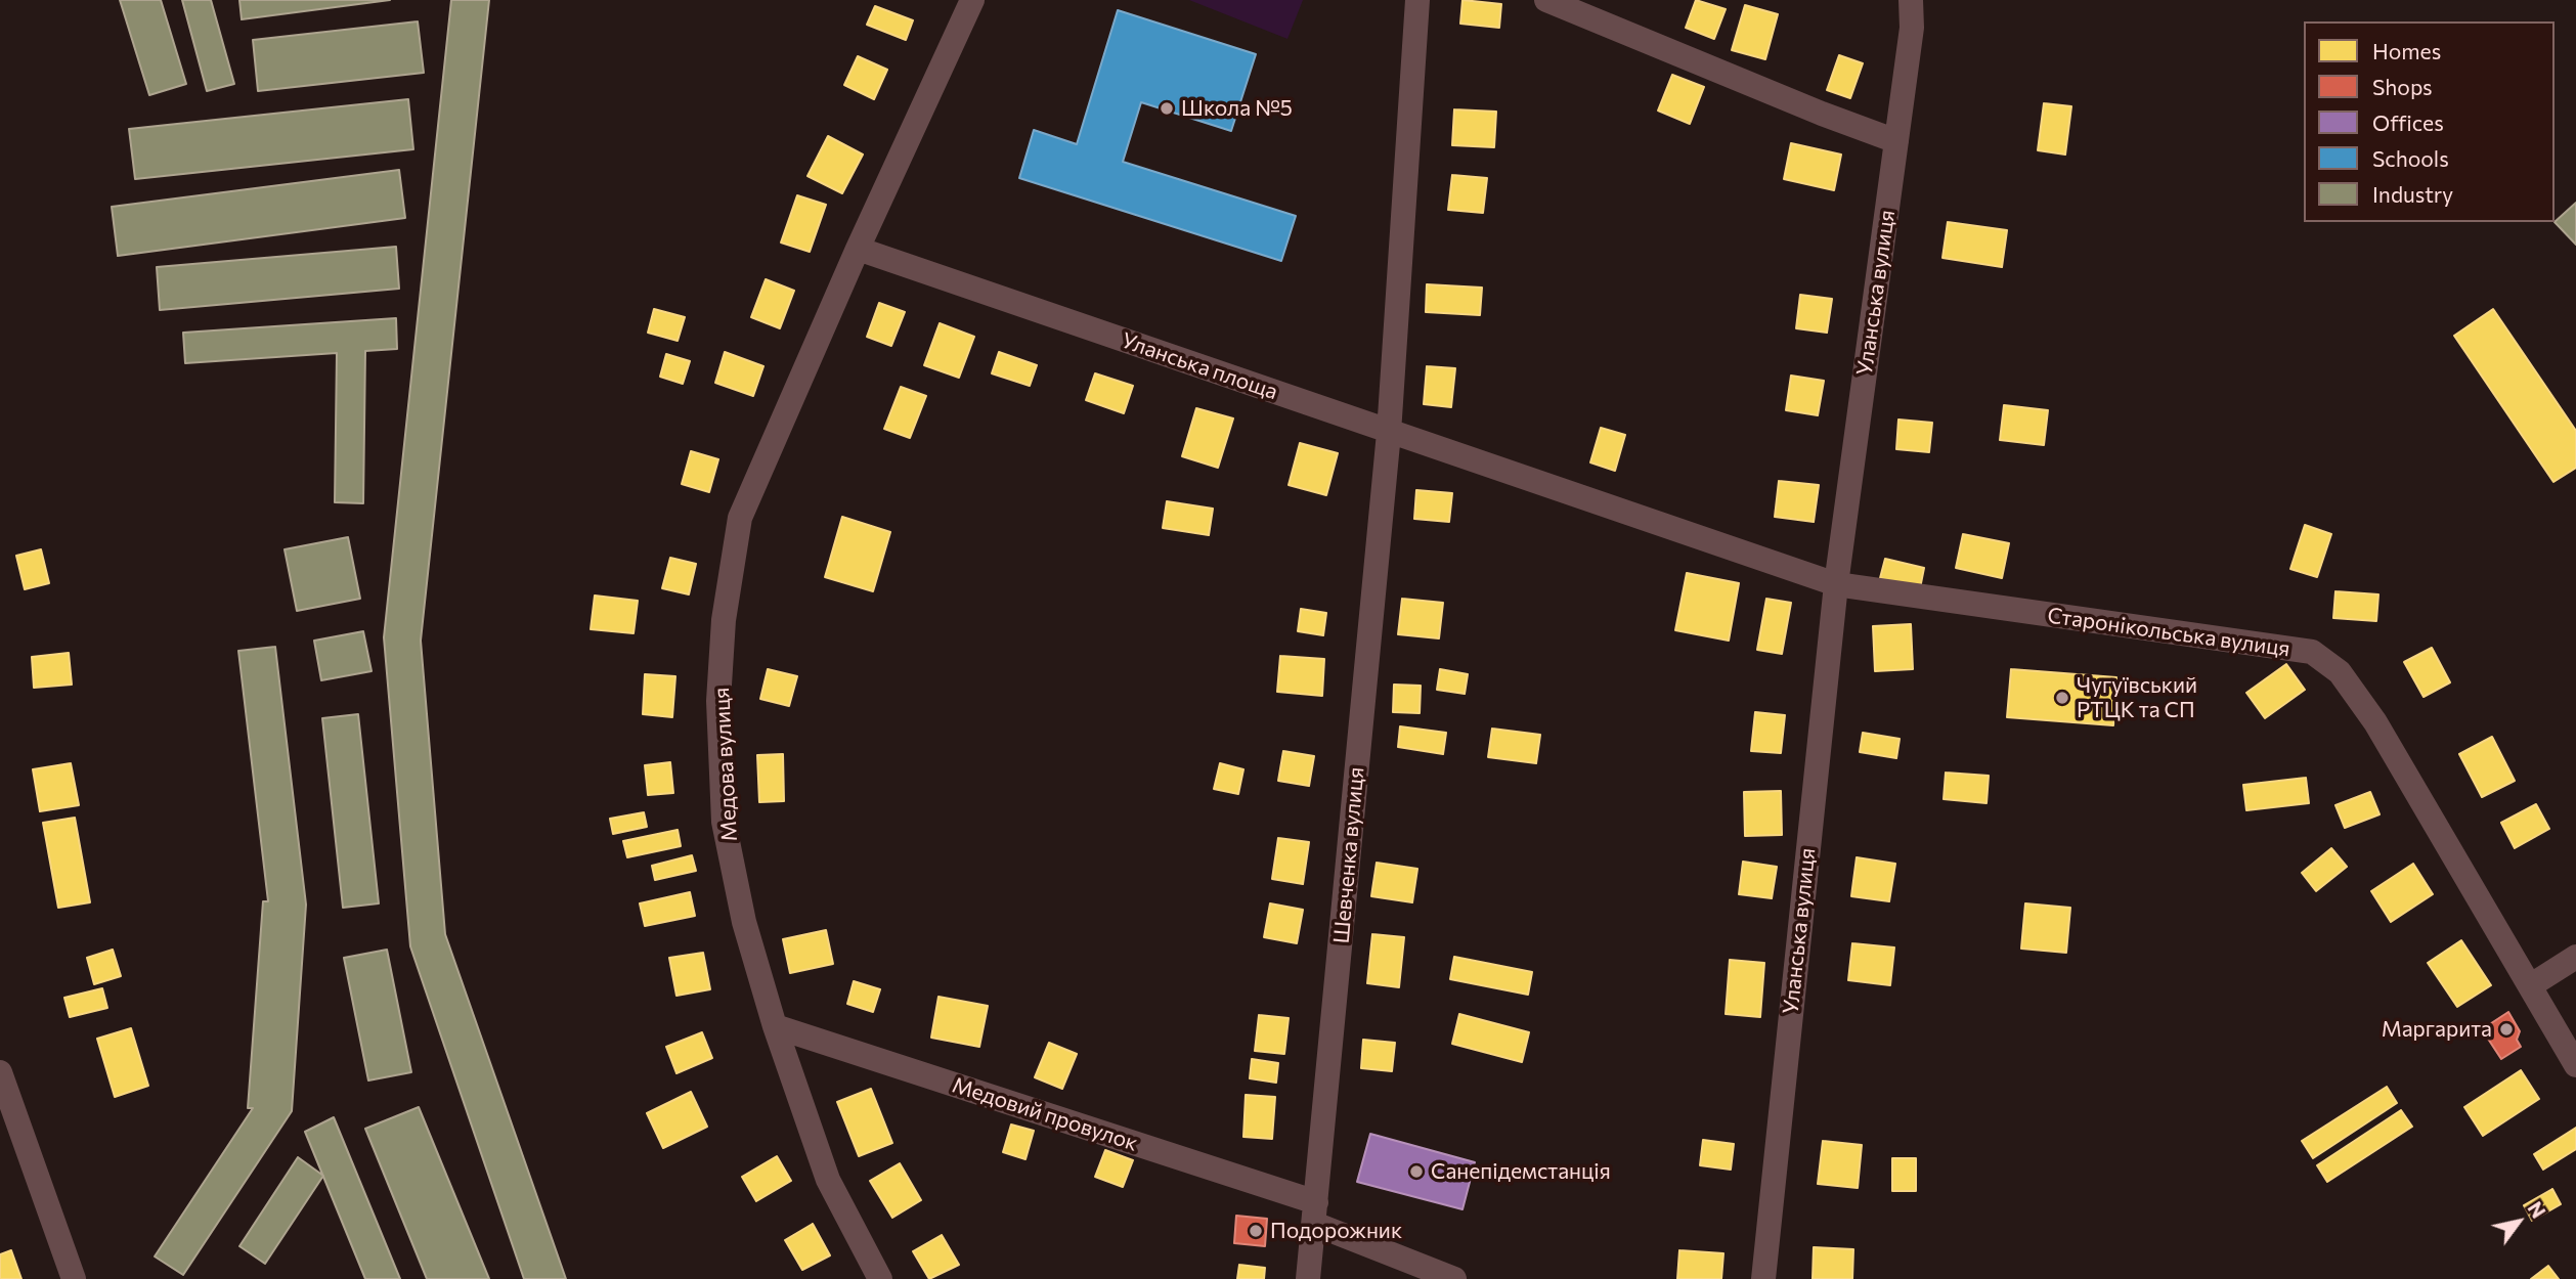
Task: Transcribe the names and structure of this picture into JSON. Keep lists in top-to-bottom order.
{
  "streets": {
    "street": [
      "Уланська вулиця",
      "Уланська площа",
      "Старонікольська вулиця",
      "Медова вулиця",
      "Шевченка вулиця",
      "Медовий провулок"
    ]
  },
  "crossings": [
    ["Уланська вулиця", "Старонікольська вулиця"],
    ["Уланська площа", "Медова вулиця"],
    ["Уланська площа", "Шевченка вулиця"],
    ["Медова вулиця", "Медовий провулок"],
    ["Шевченка вулиця", "Медовий провулок"]
  ],
  "places": [
    "Школа №5",
    "Чугуївський РТЦК та СП",
    "Маргарита",
    "Санепідемстанція",
    "Подорожник"
  ],
  "legend": [
    "Homes",
    "Shops",
    "Offices",
    "Schools",
    "Industry"
  ],
  "north": "top right"
}
